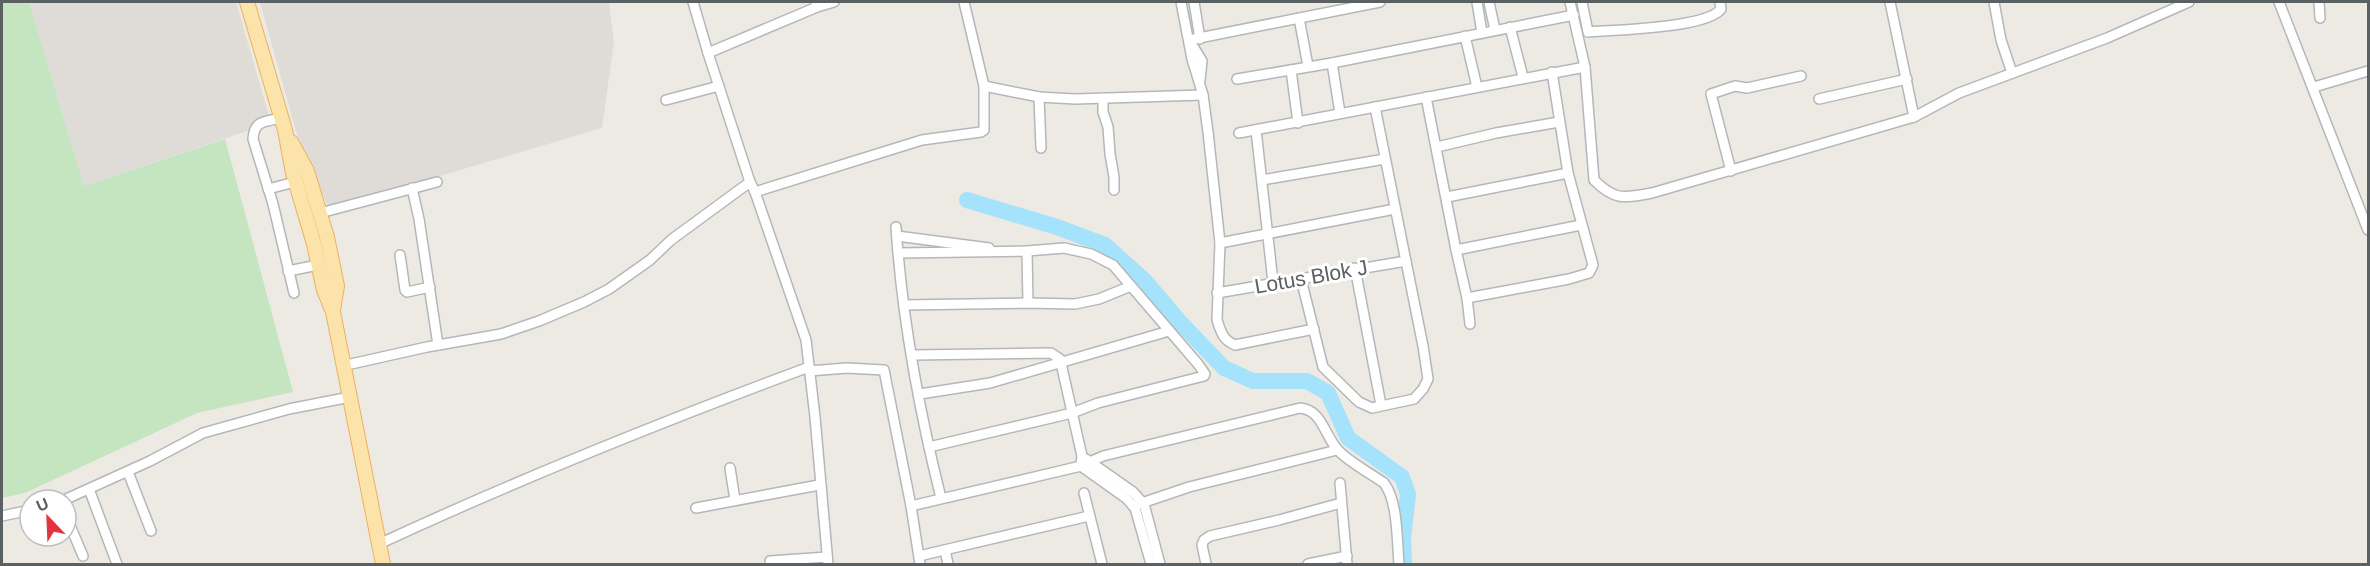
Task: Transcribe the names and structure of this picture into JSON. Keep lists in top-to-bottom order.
{
  "streets": {
    "street": ["Lotus Blok J"]
  },
  "north": "top left"
}
